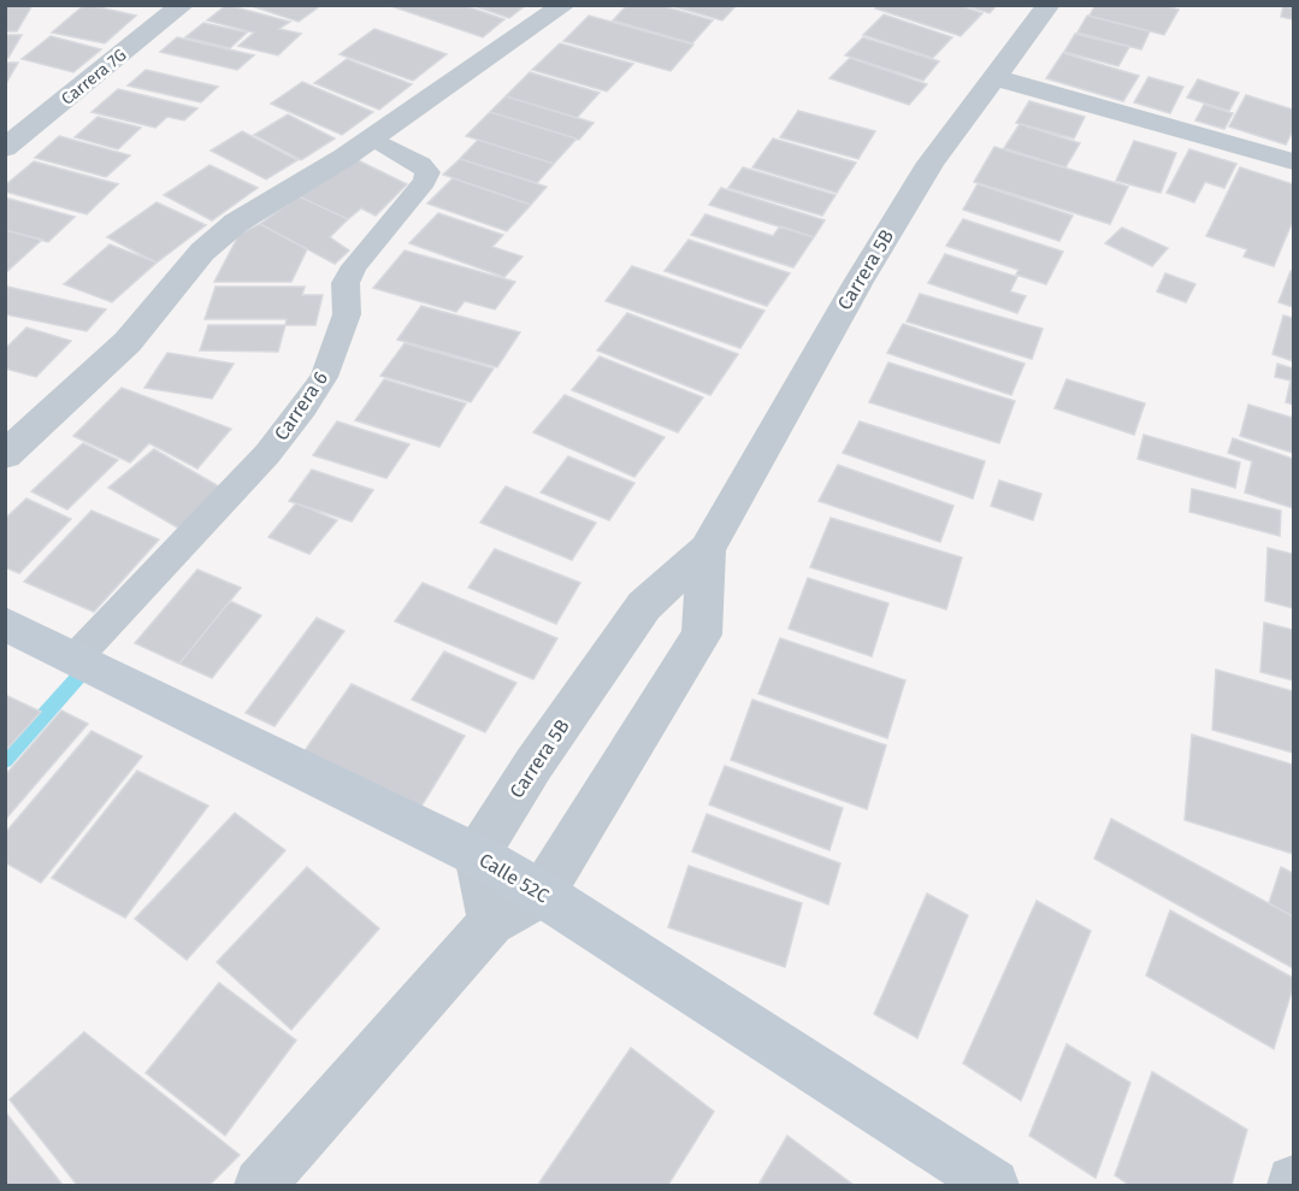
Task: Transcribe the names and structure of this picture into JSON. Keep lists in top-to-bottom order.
{
  "streets": {
    "street": ["Carrera 7G", "Carrera 5B", "Calle 52C"],
    "lane": ["Carrera 6"]
  },
  "crossings": [
    ["Carrera 5B", "Calle 52C"],
    ["Carrera 6", "Calle 52C"]
  ]
}
